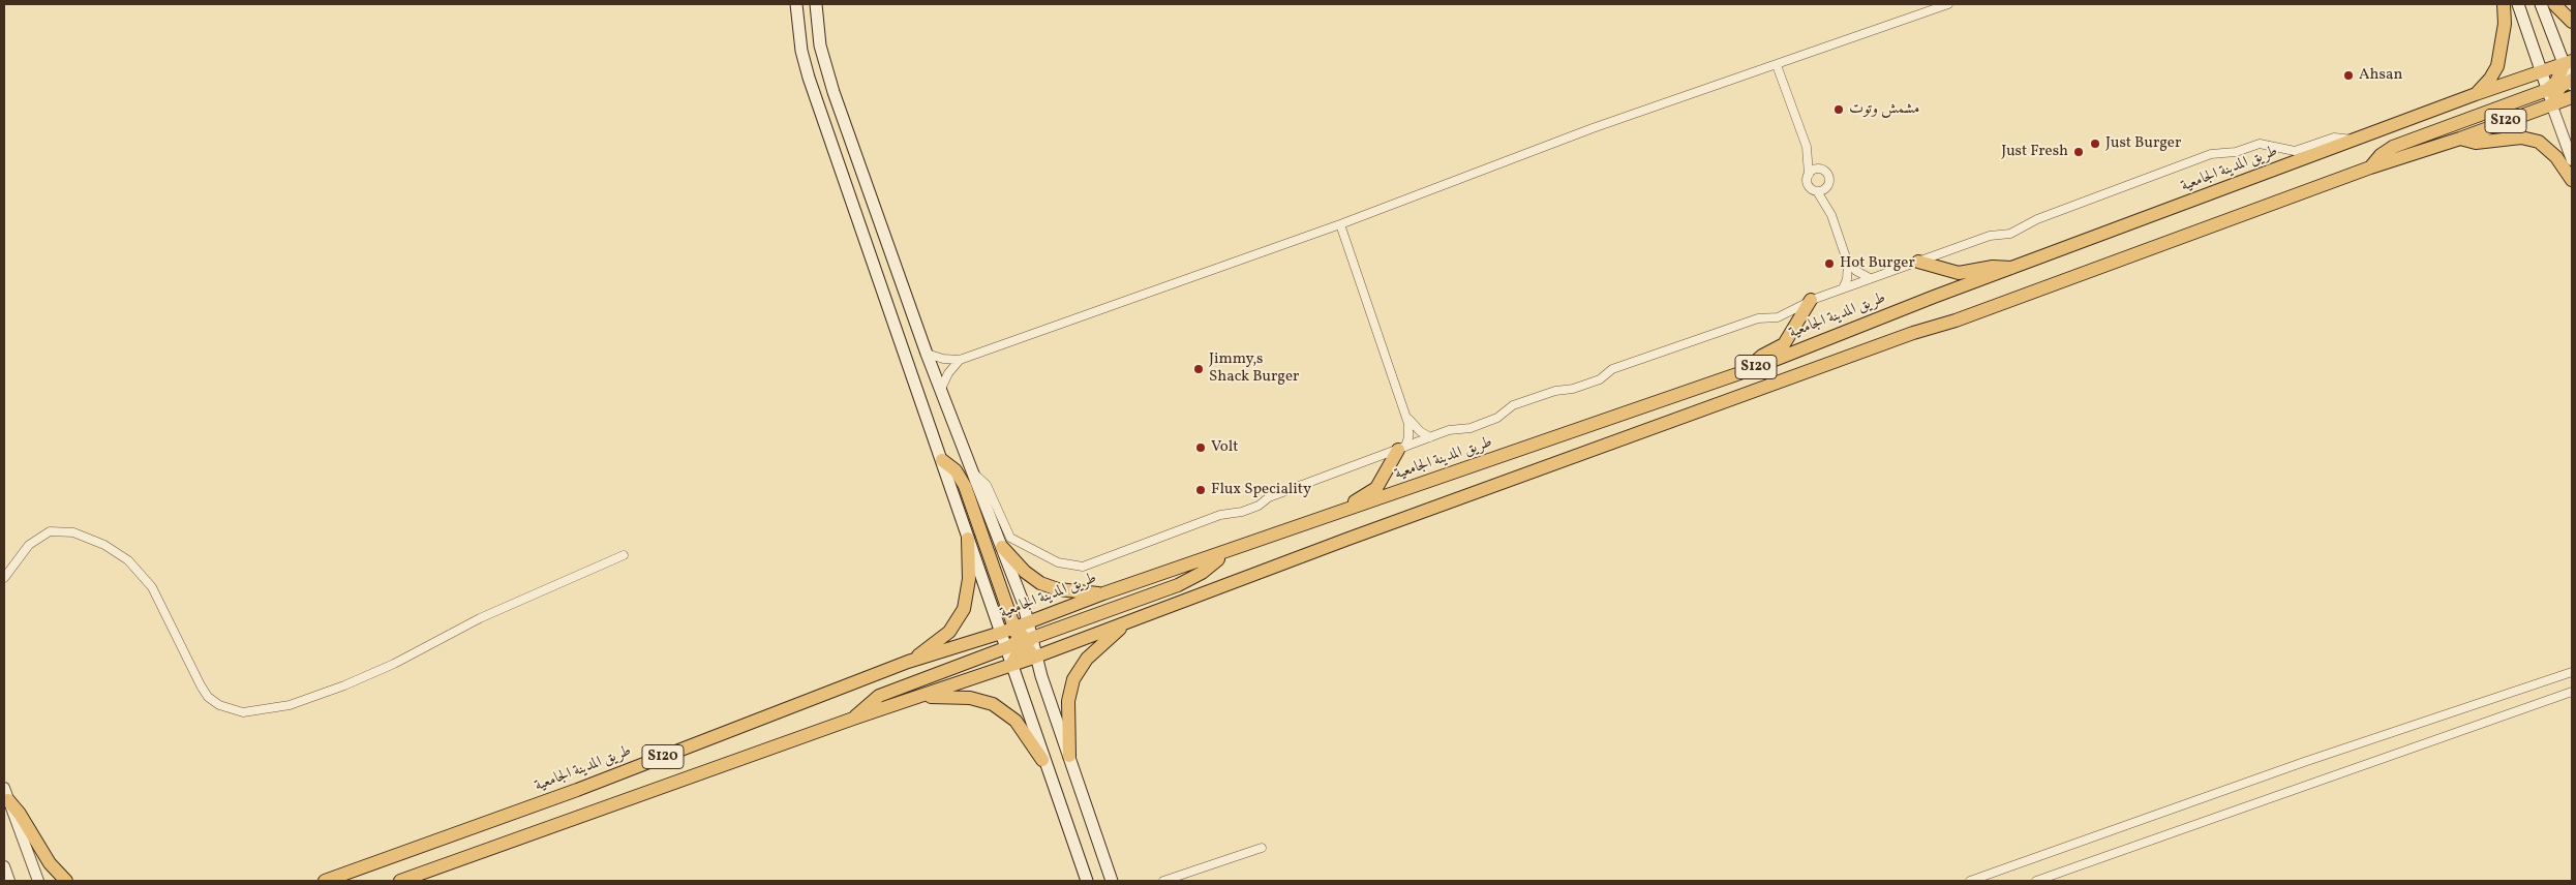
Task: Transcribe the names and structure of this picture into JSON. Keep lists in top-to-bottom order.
{
  "streets": {
    "main road": ["S120", "طريق المدينة الجامعية"]
  },
  "places": [
    "Ahsan",
    "مشمش وتوت",
    "Just Burger",
    "Just Fresh",
    "Hot Burger",
    "Jimmy,s Shack Burger",
    "Volt",
    "Flux Speciality"
  ]
}
